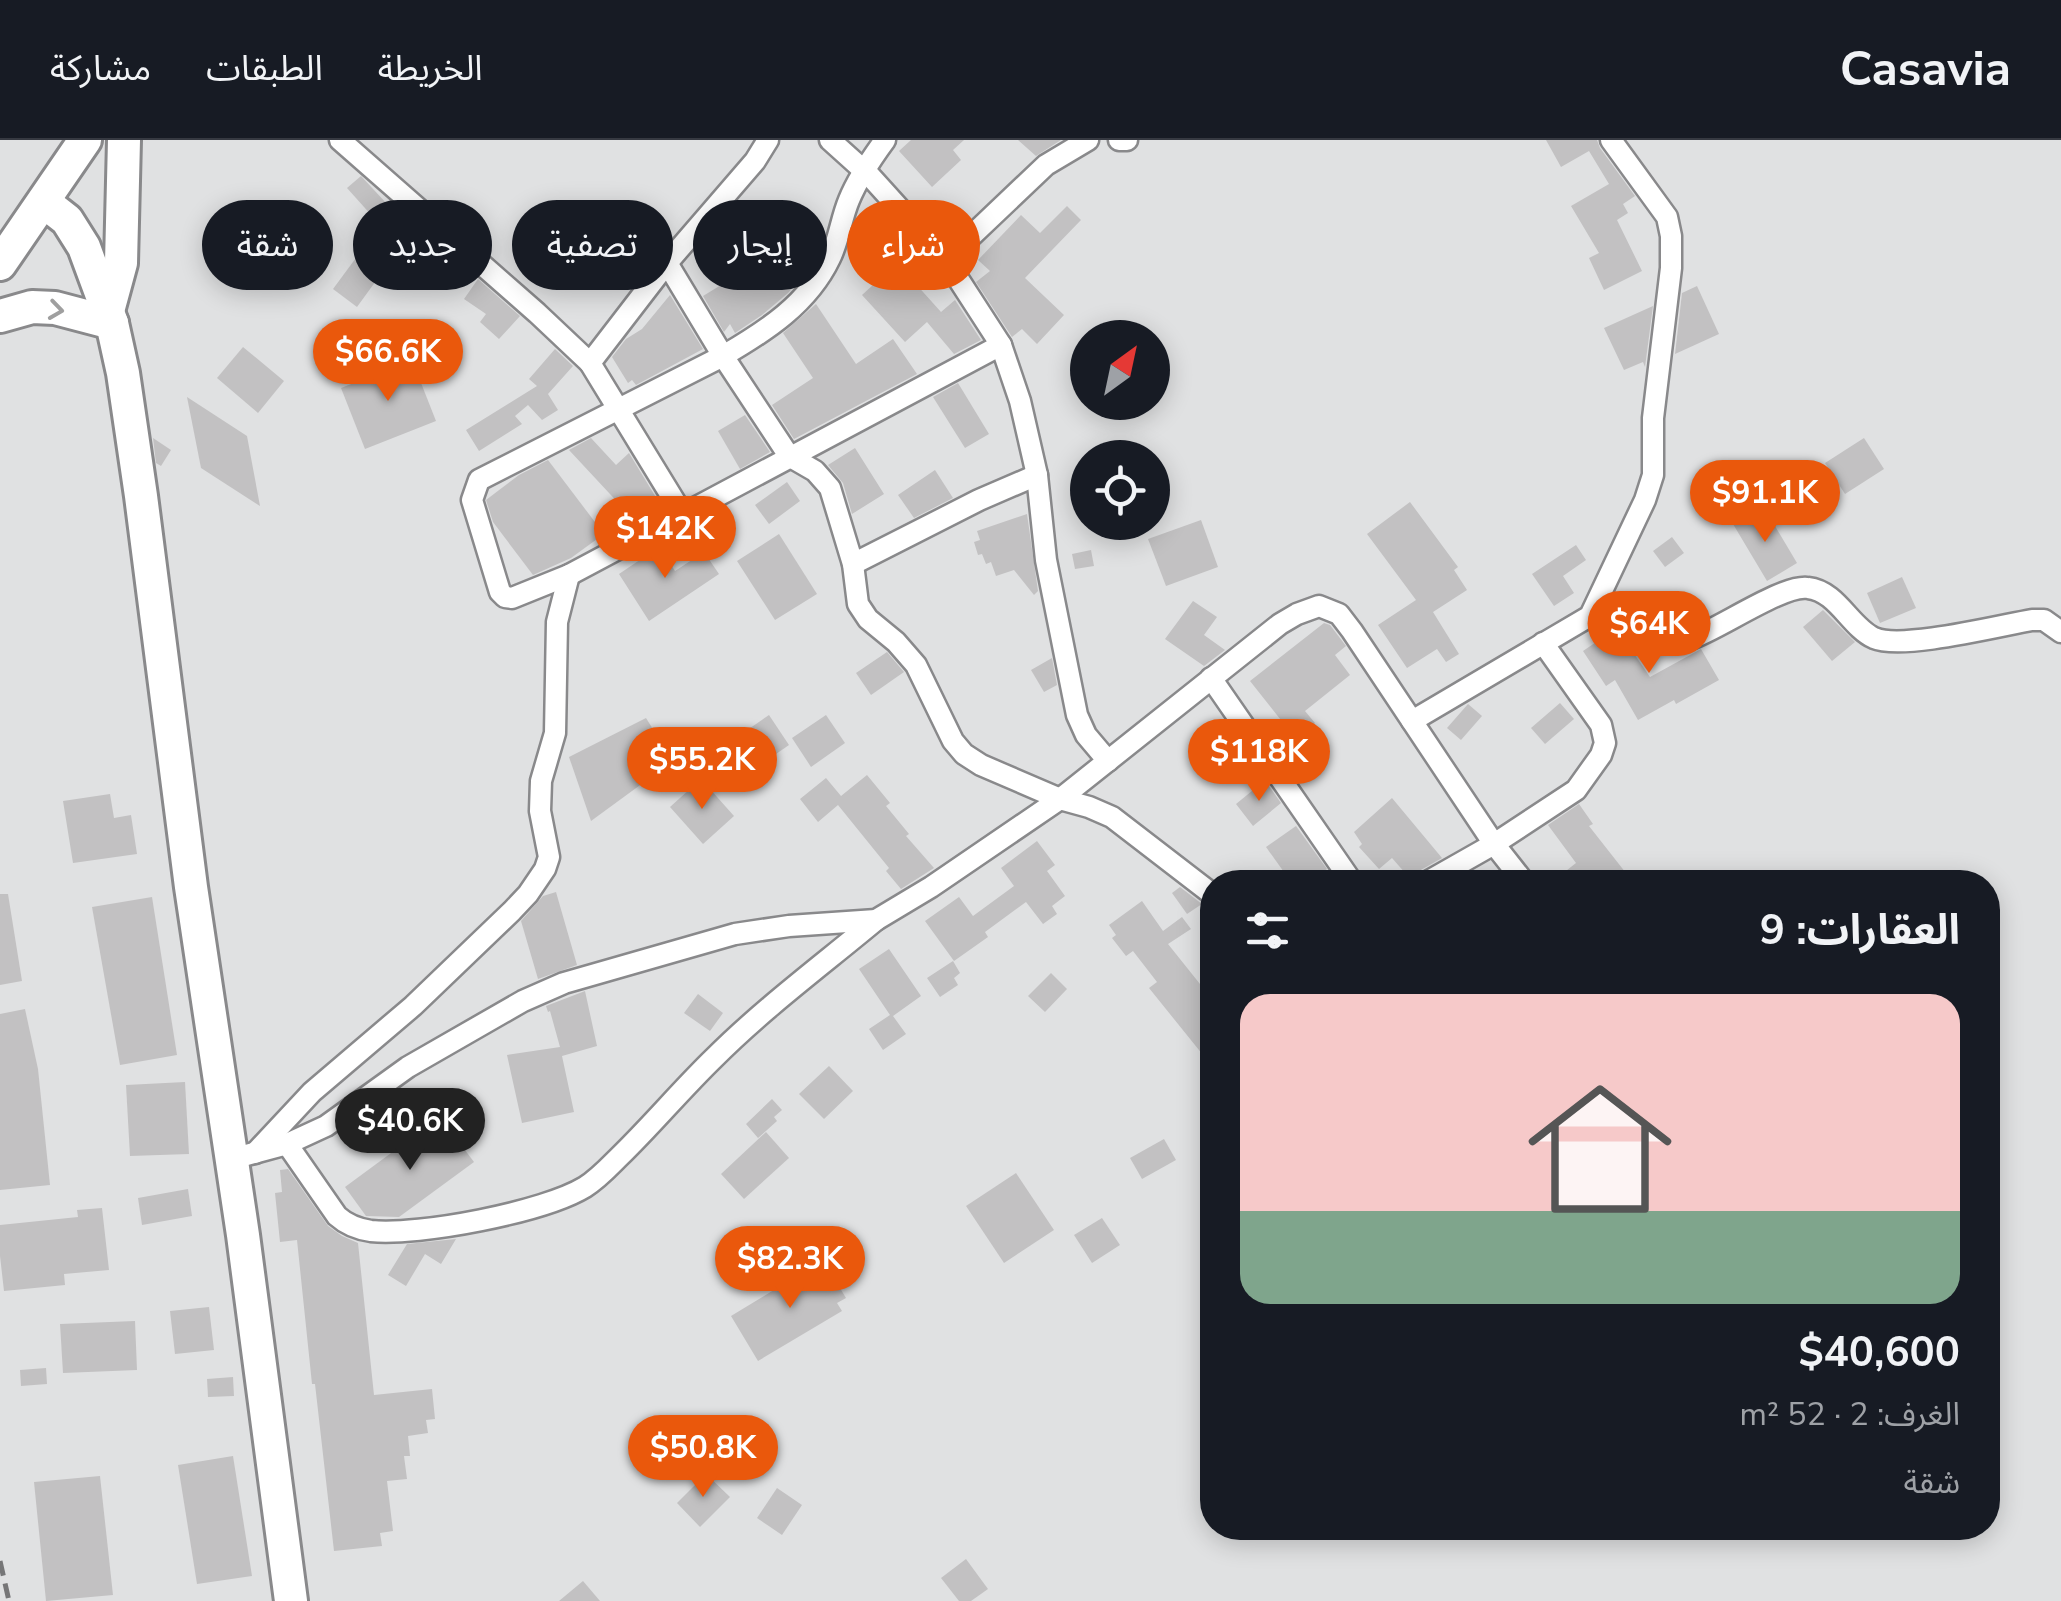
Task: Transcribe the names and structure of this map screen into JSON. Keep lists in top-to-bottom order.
{
  "north": "top right",
  "page": {
    "header": "Casavia",
    "nav": ["الخريطة", "الطبقات", "مشاركة"],
    "chip": [
      "شراء",
      "إيجار",
      "تصفية",
      "جديد",
      "شقة"
    ],
    "price": [
      "$66.6K",
      "$91.1K",
      "$142K",
      "$64K",
      "$118K",
      "$55.2K",
      "$40.6K",
      "$82.3K",
      "$50.8K"
    ],
    "heading": "العقارات: 9",
    "list": [
      {
        "name": "$40,600",
        "note": "الغرف: 2 · 52 m² · شقة"
      }
    ]
  }
}
